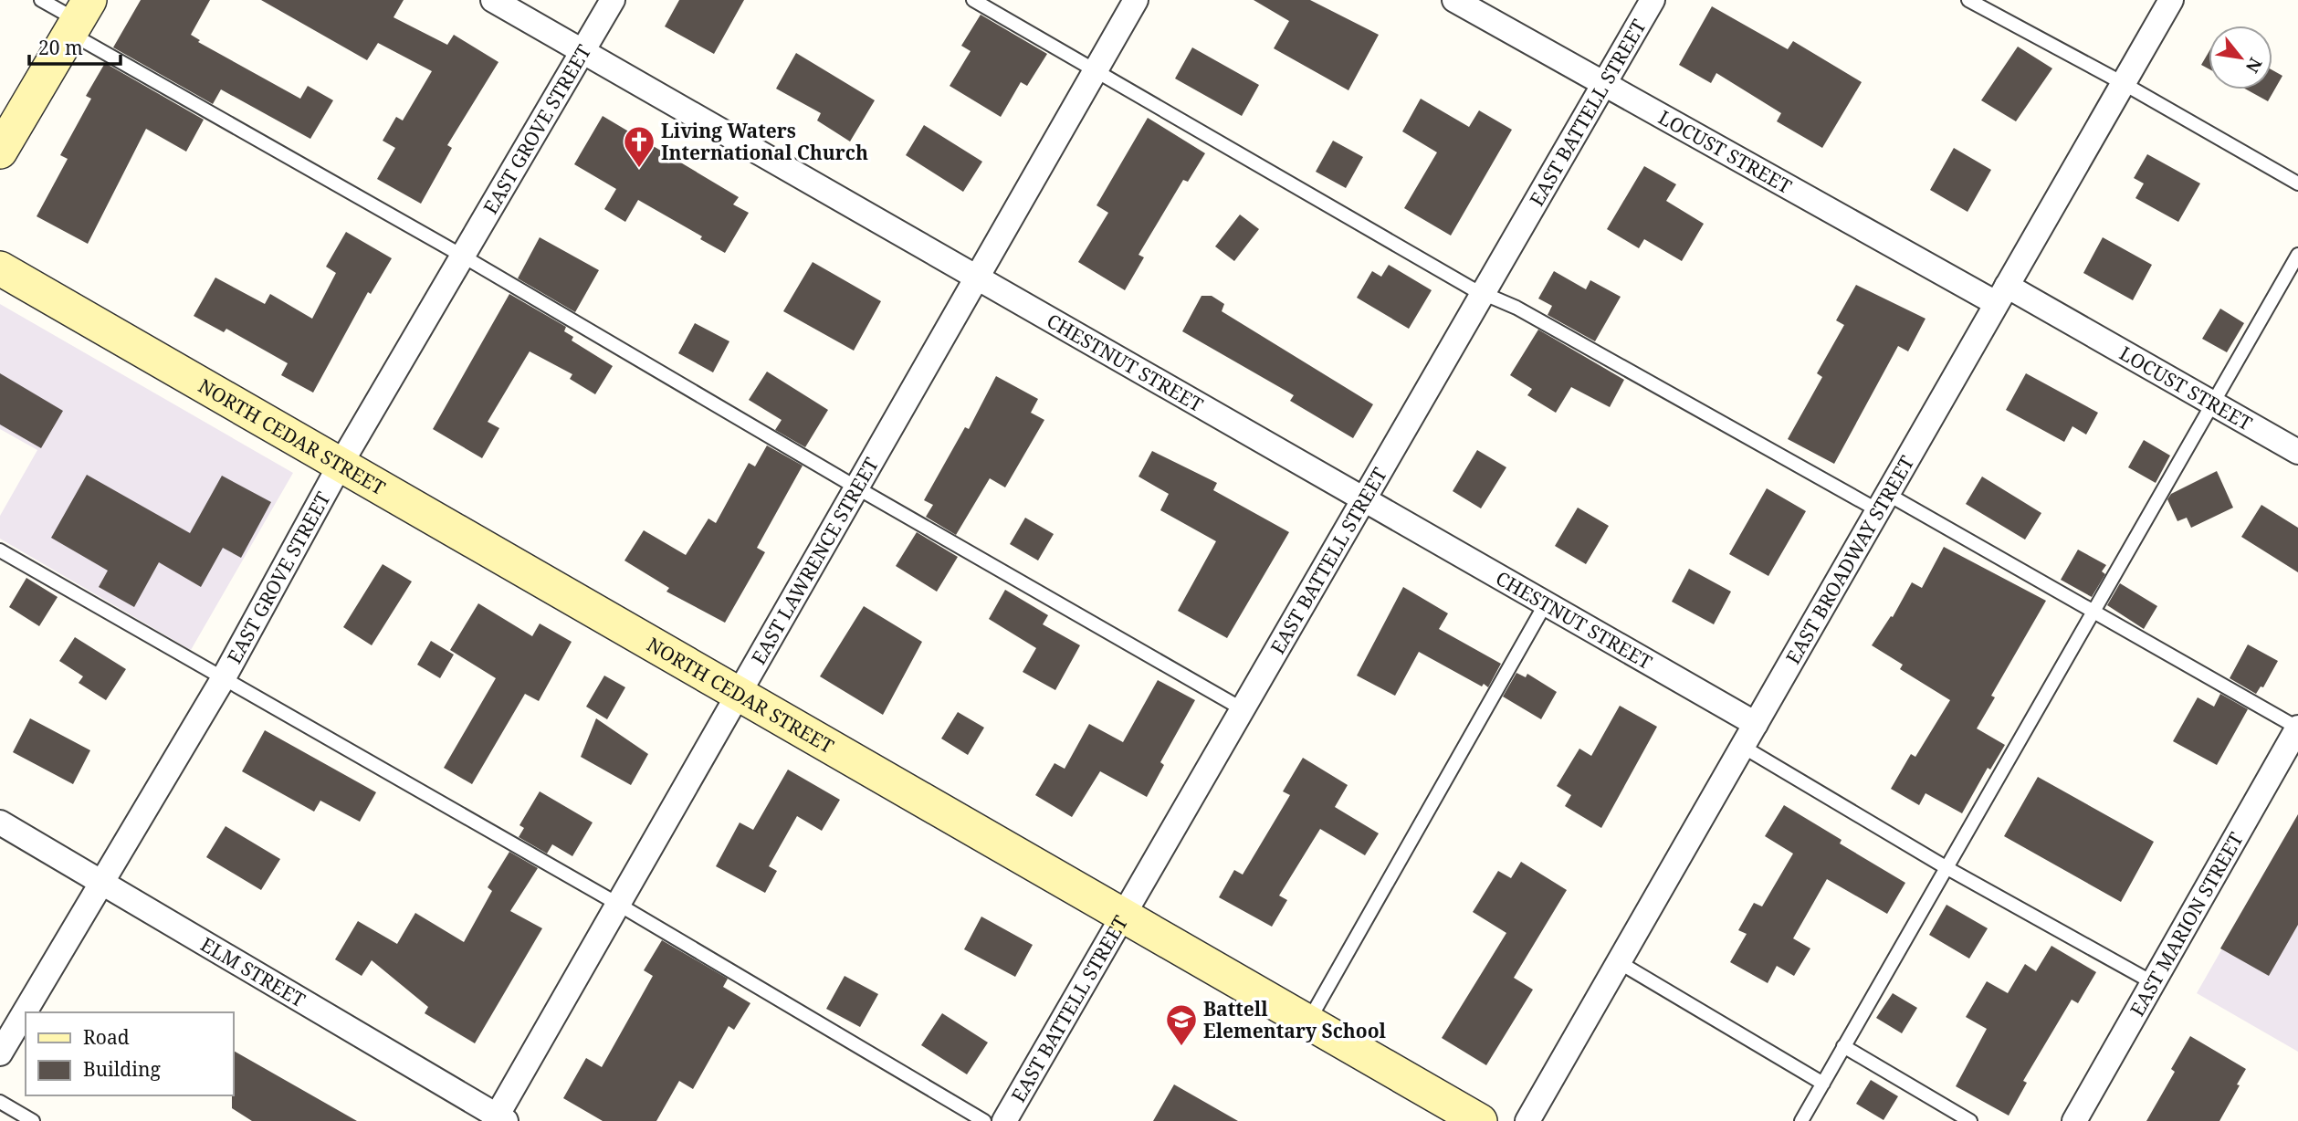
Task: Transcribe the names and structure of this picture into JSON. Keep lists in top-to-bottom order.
{
  "streets": {
    "street": [
      "EAST BATTELL STREET",
      "EAST GROVE STREET",
      "LOCUST STREET",
      "CHESTNUT STREET",
      "NORTH CEDAR STREET",
      "EAST LAWRENCE STREET",
      "EAST BROADWAY STREET",
      "EAST MARION STREET",
      "ELM STREET"
    ]
  },
  "crossings": [
    ["EAST BATTELL STREET", "LOCUST STREET"],
    ["EAST BATTELL STREET", "CHESTNUT STREET"],
    ["EAST BATTELL STREET", "NORTH CEDAR STREET"],
    ["EAST GROVE STREET", "CHESTNUT STREET"],
    ["EAST GROVE STREET", "NORTH CEDAR STREET"],
    ["EAST GROVE STREET", "ELM STREET"],
    ["LOCUST STREET", "EAST BROADWAY STREET"],
    ["CHESTNUT STREET", "EAST LAWRENCE STREET"],
    ["CHESTNUT STREET", "EAST BROADWAY STREET"],
    ["NORTH CEDAR STREET", "EAST LAWRENCE STREET"],
    ["EAST LAWRENCE STREET", "ELM STREET"]
  ],
  "places": {
    "church": ["Living Waters International Church"],
    "school or university": ["Battell Elementary School"]
  },
  "legend": ["Road", "Building"],
  "scale_bar": "20 m",
  "north": "bottom right"
}
